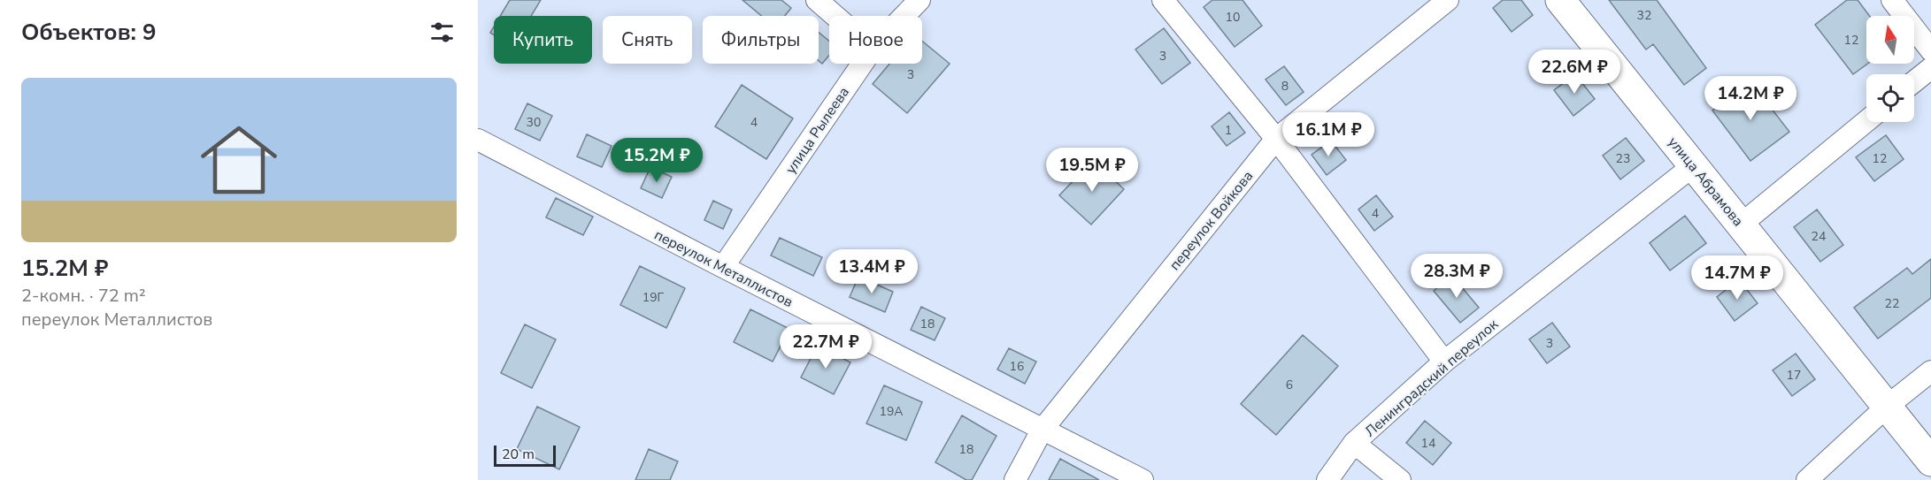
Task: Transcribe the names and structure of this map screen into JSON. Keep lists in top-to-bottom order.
{
  "streets": {
    "street": [
      "улица Рылеева",
      "улица Абрамова",
      "переулок Войкова",
      "переулок Металлистов",
      "Ленинградский переулок"
    ]
  },
  "crossings": [
    ["улица Рылеева", "переулок Металлистов"],
    ["улица Абрамова", "Ленинградский переулок"],
    ["переулок Войкова", "переулок Металлистов"]
  ],
  "house_numbers": [
    "32",
    "10",
    "12",
    "3",
    "3",
    "8",
    "30",
    "4",
    "1",
    "23",
    "12",
    "4",
    "24",
    "19Г",
    "22",
    "18",
    "3",
    "16",
    "17",
    "6",
    "19А",
    "14",
    "18"
  ],
  "scale_bar": "20 m",
  "north": "top",
  "page": {
    "heading": "Объектов: 9",
    "chip": [
      "Купить",
      "Снять",
      "Фильтры",
      "Новое"
    ],
    "price": [
      "22.6M ₽",
      "14.2M ₽",
      "16.1M ₽",
      "15.2M ₽",
      "19.5M ₽",
      "13.4M ₽",
      "28.3M ₽",
      "14.7M ₽",
      "22.7M ₽"
    ],
    "list": [
      {
        "name": "15.2M ₽",
        "note": "2-комн. · 72 m² · переулок Металлистов"
      }
    ],
    "scale": "20 m"
  }
}
